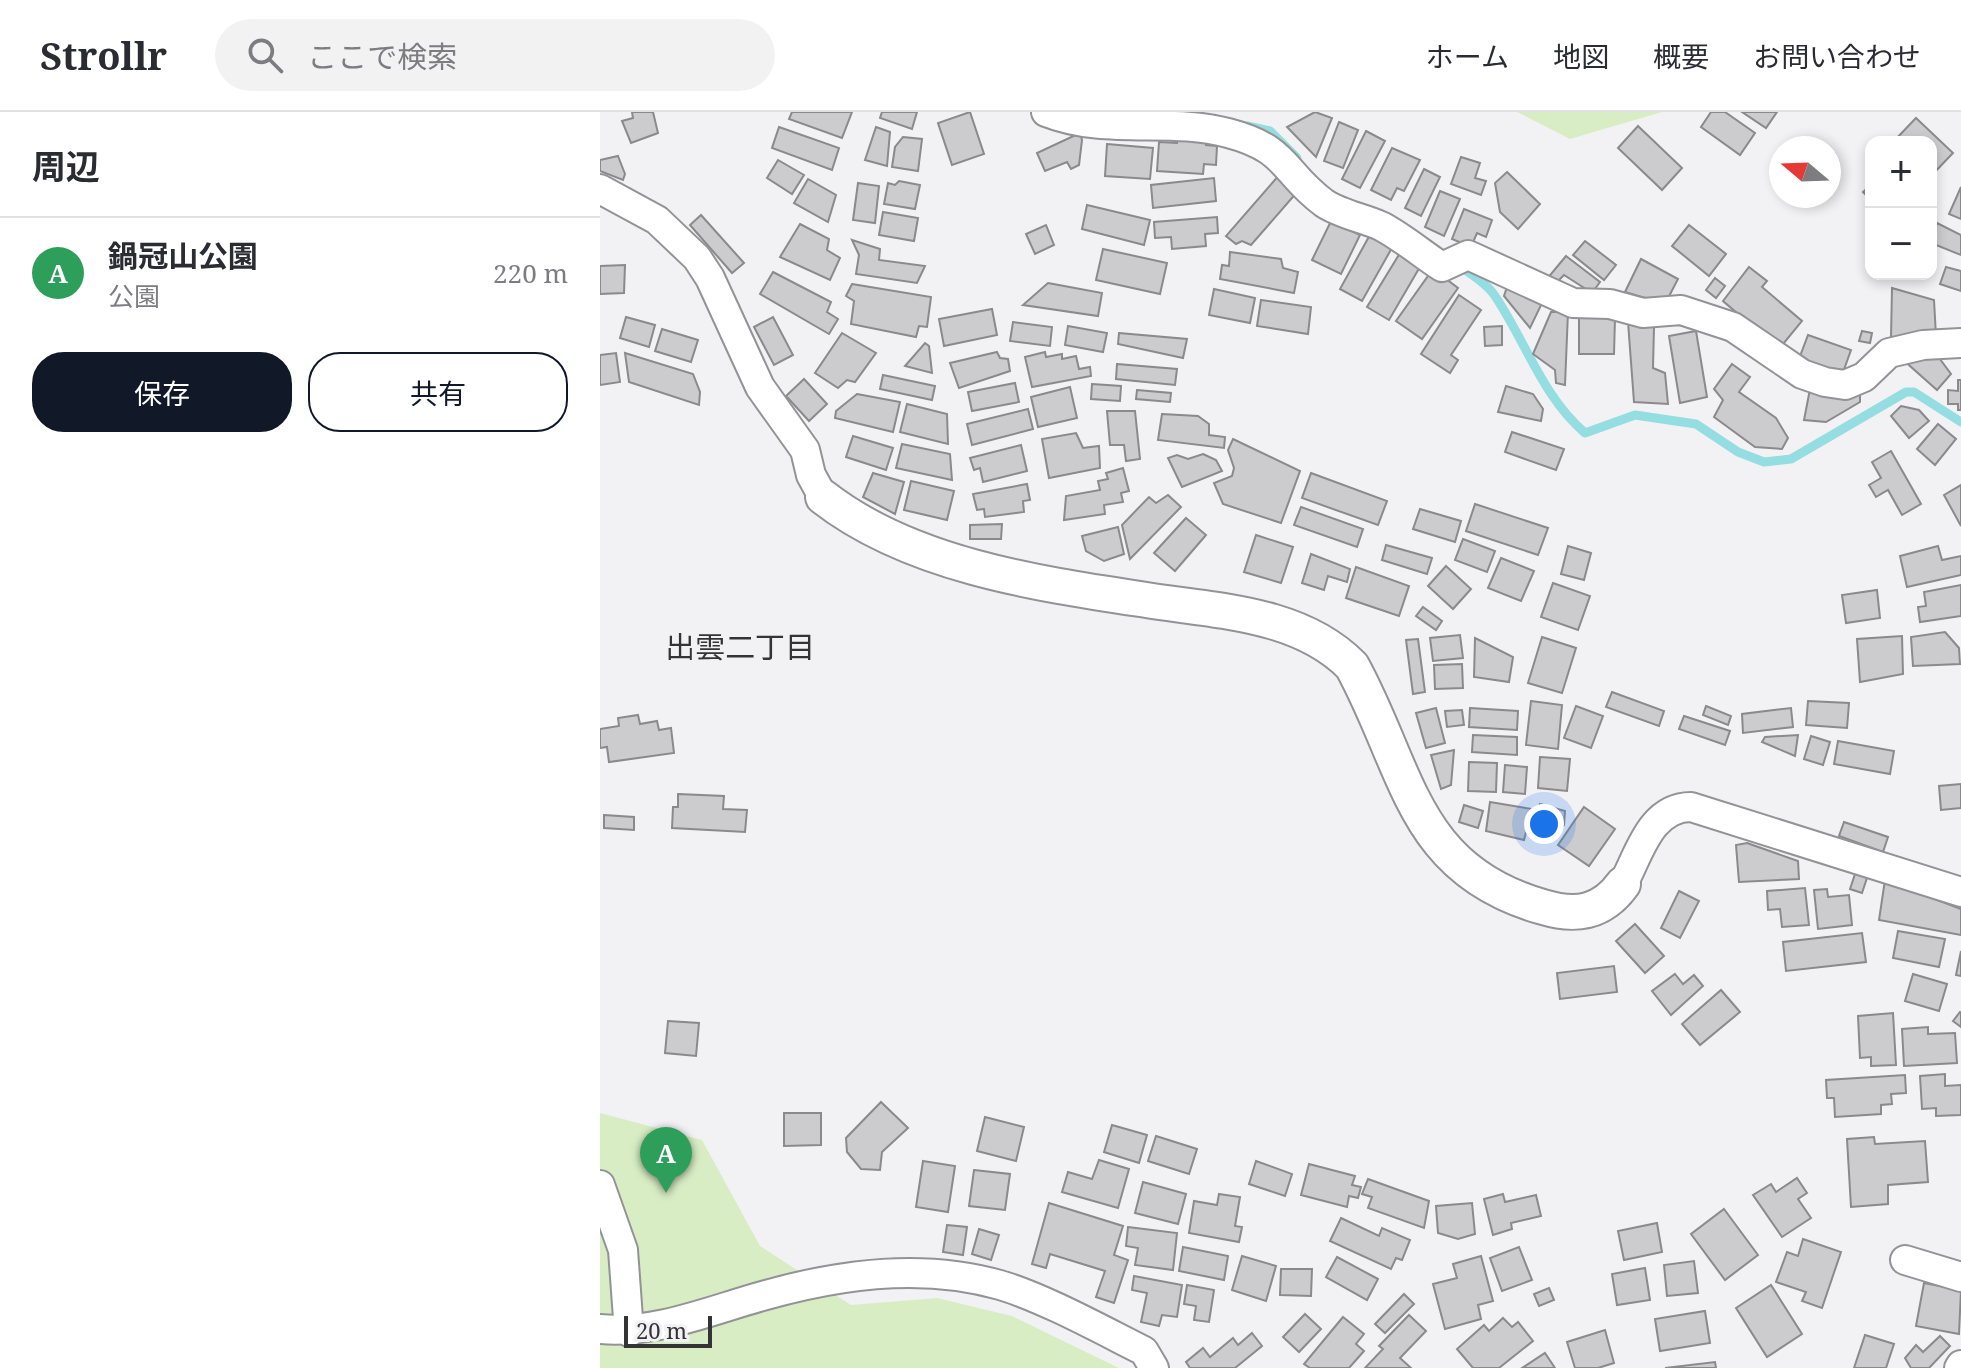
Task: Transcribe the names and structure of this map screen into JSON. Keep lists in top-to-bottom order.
{
  "districts": ["出雲二丁目"],
  "scale_bar": "20 m",
  "north": "left",
  "page": {
    "header": "Strollr",
    "search": "ここで検索",
    "nav": [
      "ホーム",
      "地図",
      "概要",
      "お問い合わせ"
    ],
    "heading": "周辺",
    "map_buttons": ["+", "−"],
    "list": [
      {
        "mark": "A",
        "name": "鍋冠山公園",
        "note": "公園",
        "value": "220 m"
      }
    ],
    "buttons": ["保存", "共有"],
    "pins": "A",
    "scale": "20 m"
  }
}
